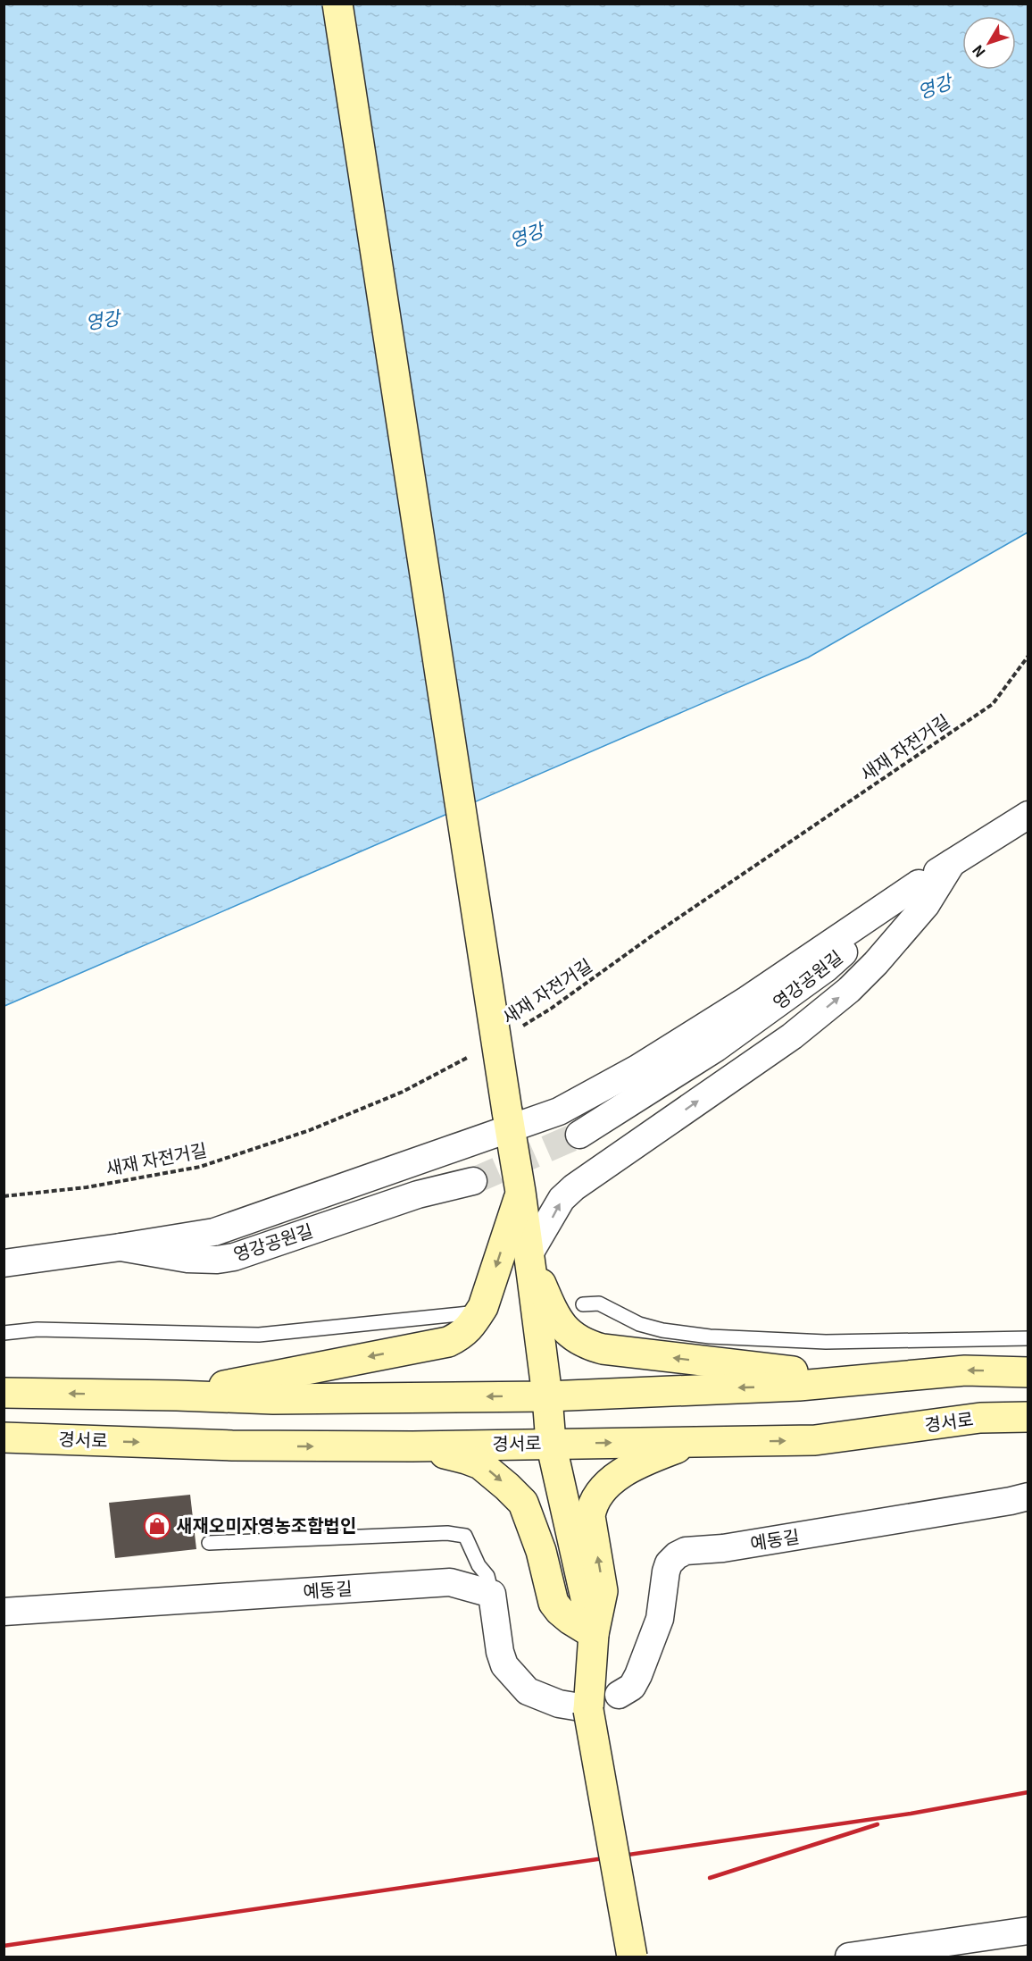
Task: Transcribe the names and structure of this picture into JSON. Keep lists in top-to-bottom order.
{
  "streets": {
    "main road": ["경서로"],
    "street": ["영강공원길", "예동길"],
    "path": ["새재 자전거길"]
  },
  "water": ["영강"],
  "places": {
    "shop": ["새재오미자영농조합법인"]
  },
  "north": "bottom left"
}
